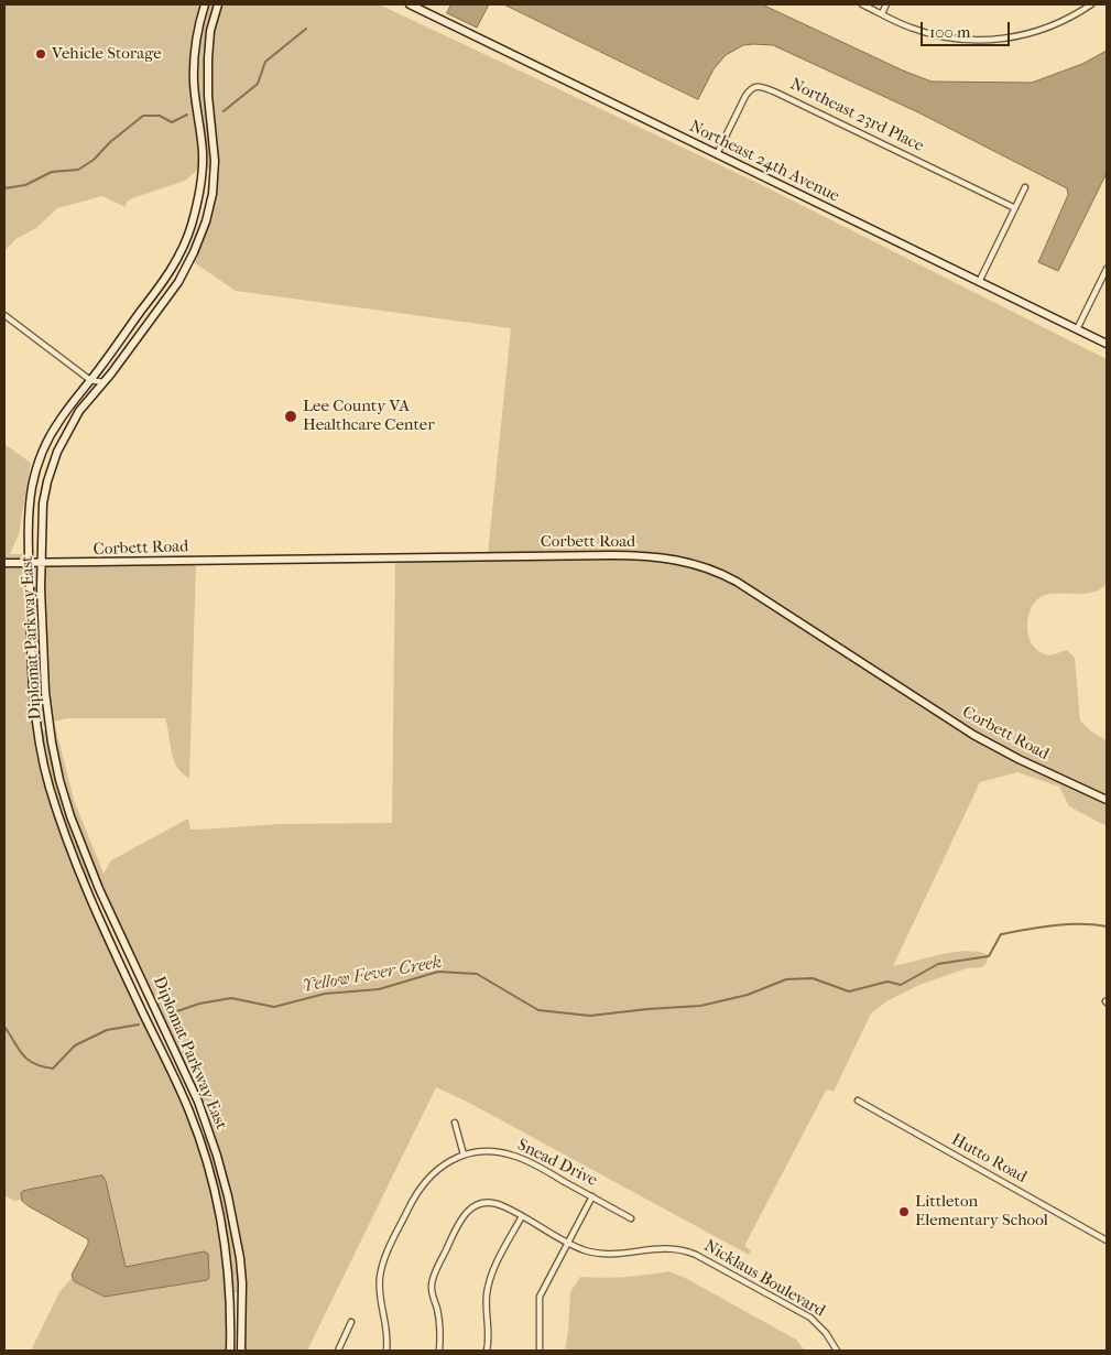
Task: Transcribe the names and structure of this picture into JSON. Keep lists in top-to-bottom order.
{
  "streets": {
    "main road": ["Northeast 24th Avenue", "Corbett Road", "Diplomat Parkway East"],
    "street": [
      "Northeast 23rd Place",
      "Hutto Road",
      "Snead Drive",
      "Nicklaus Boulevard"
    ]
  },
  "crossings": [
    ["Northeast 23rd Place", "Northeast 24th Avenue"],
    ["Corbett Road", "Diplomat Parkway East"]
  ],
  "water": ["Yellow Fever Creek"],
  "places": ["Vehicle Storage", "Lee County VA Healthcare Center", "Littleton Elementary School"],
  "scale_bar": "100 m"
}
